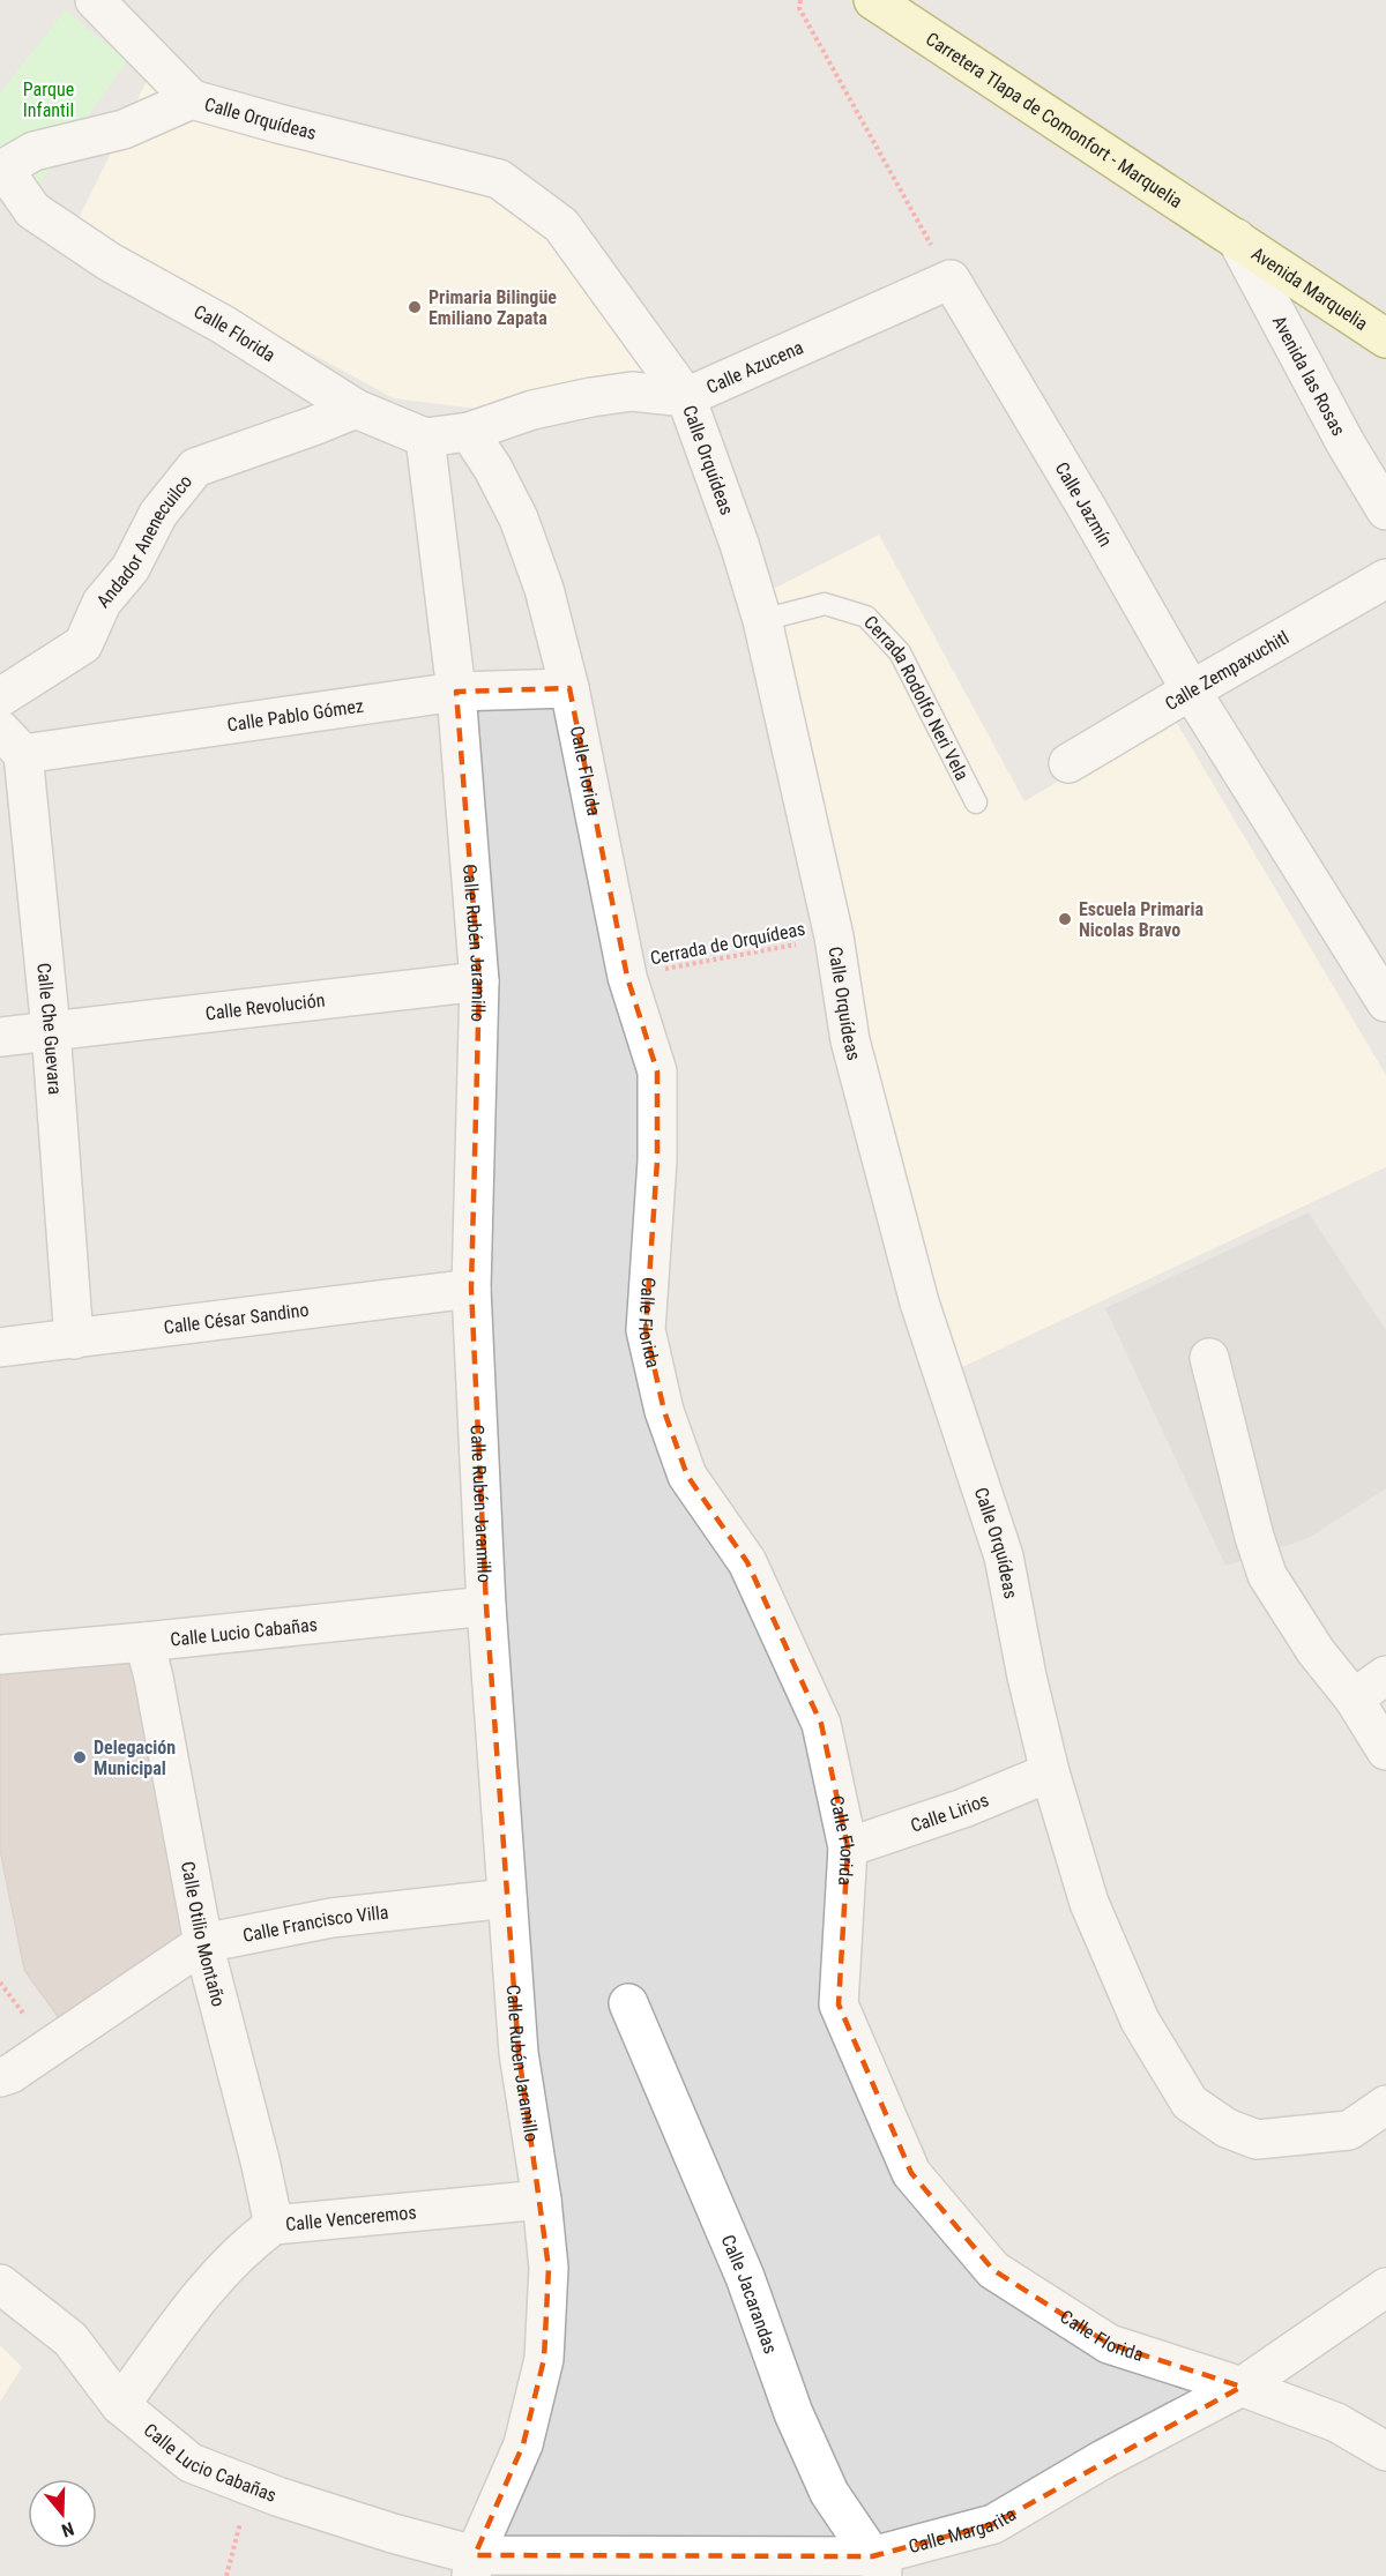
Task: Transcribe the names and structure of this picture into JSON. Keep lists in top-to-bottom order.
{
  "streets": {
    "main road": ["Carretera Tlapa de Comonfort - Marquelia", "Avenida Marquelia"],
    "street": [
      "Calle Orquídeas",
      "Calle Florida",
      "Calle Azucena",
      "Avenida las Rosas",
      "Calle Jazmín",
      "Andador Anenecuilco",
      "Calle Zempaxuchitl",
      "Calle Pablo Gómez",
      "Calle Rubén Jaramillo",
      "Calle Revolución",
      "Calle Che Guevara",
      "Calle César Sandino",
      "Calle Lucio Cabañas",
      "Calle Lirios",
      "Calle Francisco Villa",
      "Calle Otilio Montaño",
      "Calle Venceremos",
      "Calle Jacarandas",
      "Calle Margarita"
    ],
    "lane": ["Cerrada Rodolfo Neri Vela"],
    "path": ["Cerrada de Orquídeas"]
  },
  "crossings": [
    ["Calle Orquídeas", "Calle Azucena"],
    ["Calle Orquídeas", "Cerrada Rodolfo Neri Vela"],
    ["Calle Orquídeas", "Cerrada de Orquídeas"],
    ["Calle Orquídeas", "Calle Lirios"],
    ["Carretera Tlapa de Comonfort - Marquelia", "Avenida Marquelia"],
    ["Carretera Tlapa de Comonfort - Marquelia", "Avenida las Rosas"],
    ["Avenida Marquelia", "Avenida las Rosas"],
    ["Calle Florida", "Calle Azucena"],
    ["Calle Florida", "Andador Anenecuilco"],
    ["Calle Florida", "Calle Pablo Gómez"],
    ["Calle Florida", "Calle Rubén Jaramillo"],
    ["Calle Florida", "Cerrada de Orquídeas"],
    ["Calle Florida", "Calle Lirios"],
    ["Calle Florida", "Calle Margarita"],
    ["Calle Azucena", "Calle Jazmín"],
    ["Calle Jazmín", "Calle Zempaxuchitl"],
    ["Calle Pablo Gómez", "Calle Rubén Jaramillo"],
    ["Calle Pablo Gómez", "Calle Che Guevara"],
    ["Calle Rubén Jaramillo", "Calle Revolución"],
    ["Calle Rubén Jaramillo", "Calle César Sandino"],
    ["Calle Rubén Jaramillo", "Calle Lucio Cabañas"],
    ["Calle Rubén Jaramillo", "Calle Francisco Villa"],
    ["Calle Rubén Jaramillo", "Calle Venceremos"],
    ["Calle Rubén Jaramillo", "Calle Margarita"],
    ["Calle Revolución", "Calle Che Guevara"],
    ["Calle Che Guevara", "Calle César Sandino"],
    ["Calle Lucio Cabañas", "Calle Otilio Montaño"],
    ["Calle Lucio Cabañas", "Calle Venceremos"],
    ["Calle Lucio Cabañas", "Calle Margarita"],
    ["Calle Francisco Villa", "Calle Otilio Montaño"],
    ["Calle Otilio Montaño", "Calle Venceremos"],
    ["Calle Jacarandas", "Calle Margarita"]
  ],
  "parks": ["Parque Infantil"],
  "places": ["Primaria Bilingüe Emiliano Zapata", "Escuela Primaria Nicolas Bravo", "Delegación Municipal"],
  "north": "bottom"
}
